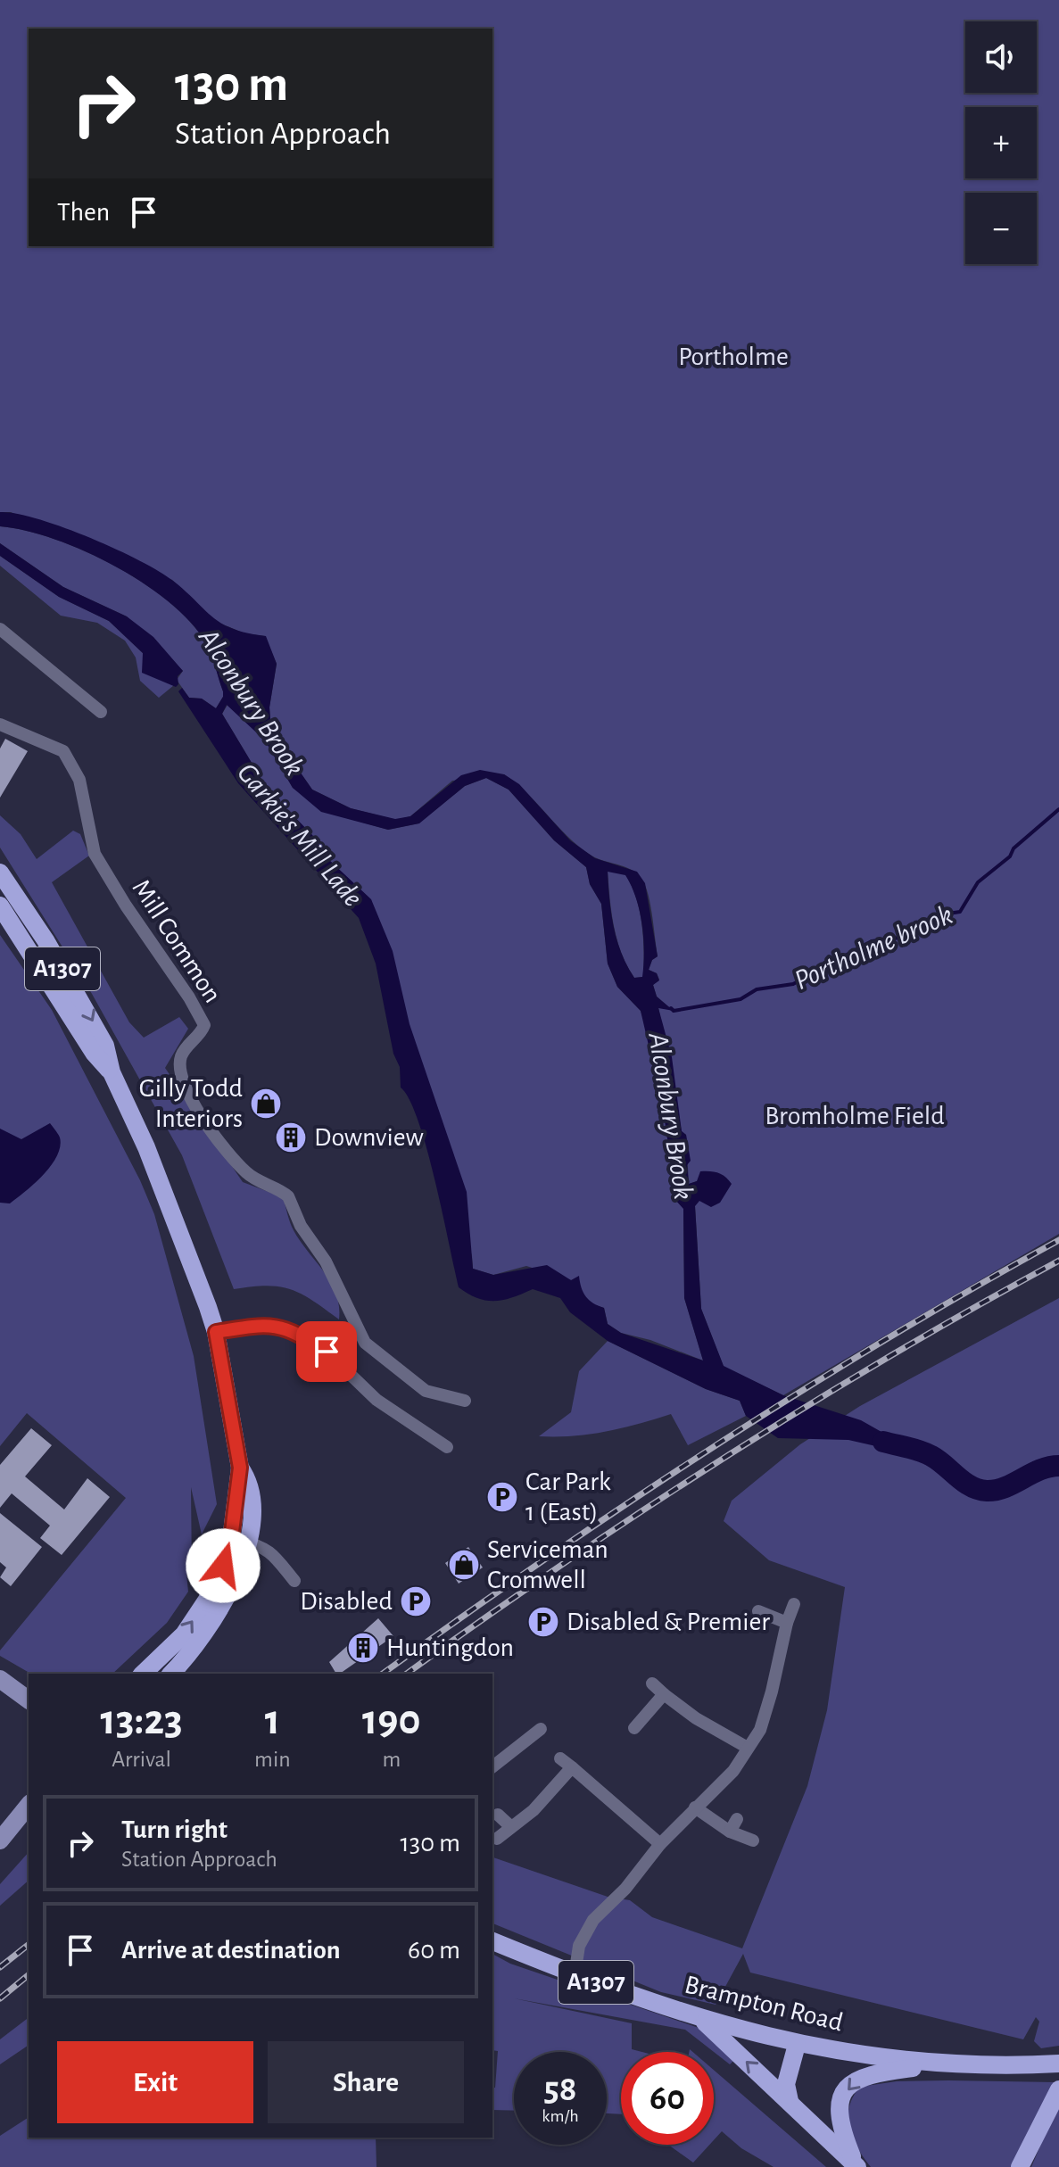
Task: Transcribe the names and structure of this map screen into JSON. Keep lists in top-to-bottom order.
{
  "streets": {
    "main road": ["A1307", "Brampton Road"],
    "street": ["Mill Common"]
  },
  "crossings": [
    ["A1307", "Brampton Road"]
  ],
  "water": ["Alconbury Brook", "Garkie's Mill Lade", "Portholme brook"],
  "parks": ["Portholme", "Bromholme Field"],
  "places": {
    "shop": ["Gilly Todd Interiors", "Serviceman Cromwell"],
    "building": ["Downview", "Huntingdon"],
    "parking": ["Car Park 1 (East)", "Disabled", "Disabled & Premier"]
  },
  "page": {
    "map_buttons": ["+", "−"],
    "turn": ["130 m", "Station Approach"],
    "then": "Then",
    "eta": [
      "13:23",
      "Arrival",
      "1",
      "min",
      "190",
      "m"
    ],
    "list": [
      {
        "name": "Turn right",
        "note": "Station Approach",
        "value": "130 m"
      },
      {
        "name": "Arrive at destination",
        "value": "60 m"
      }
    ],
    "buttons": ["Exit", "Share"],
    "speed": "58 km/h",
    "limit": "60"
  }
}
